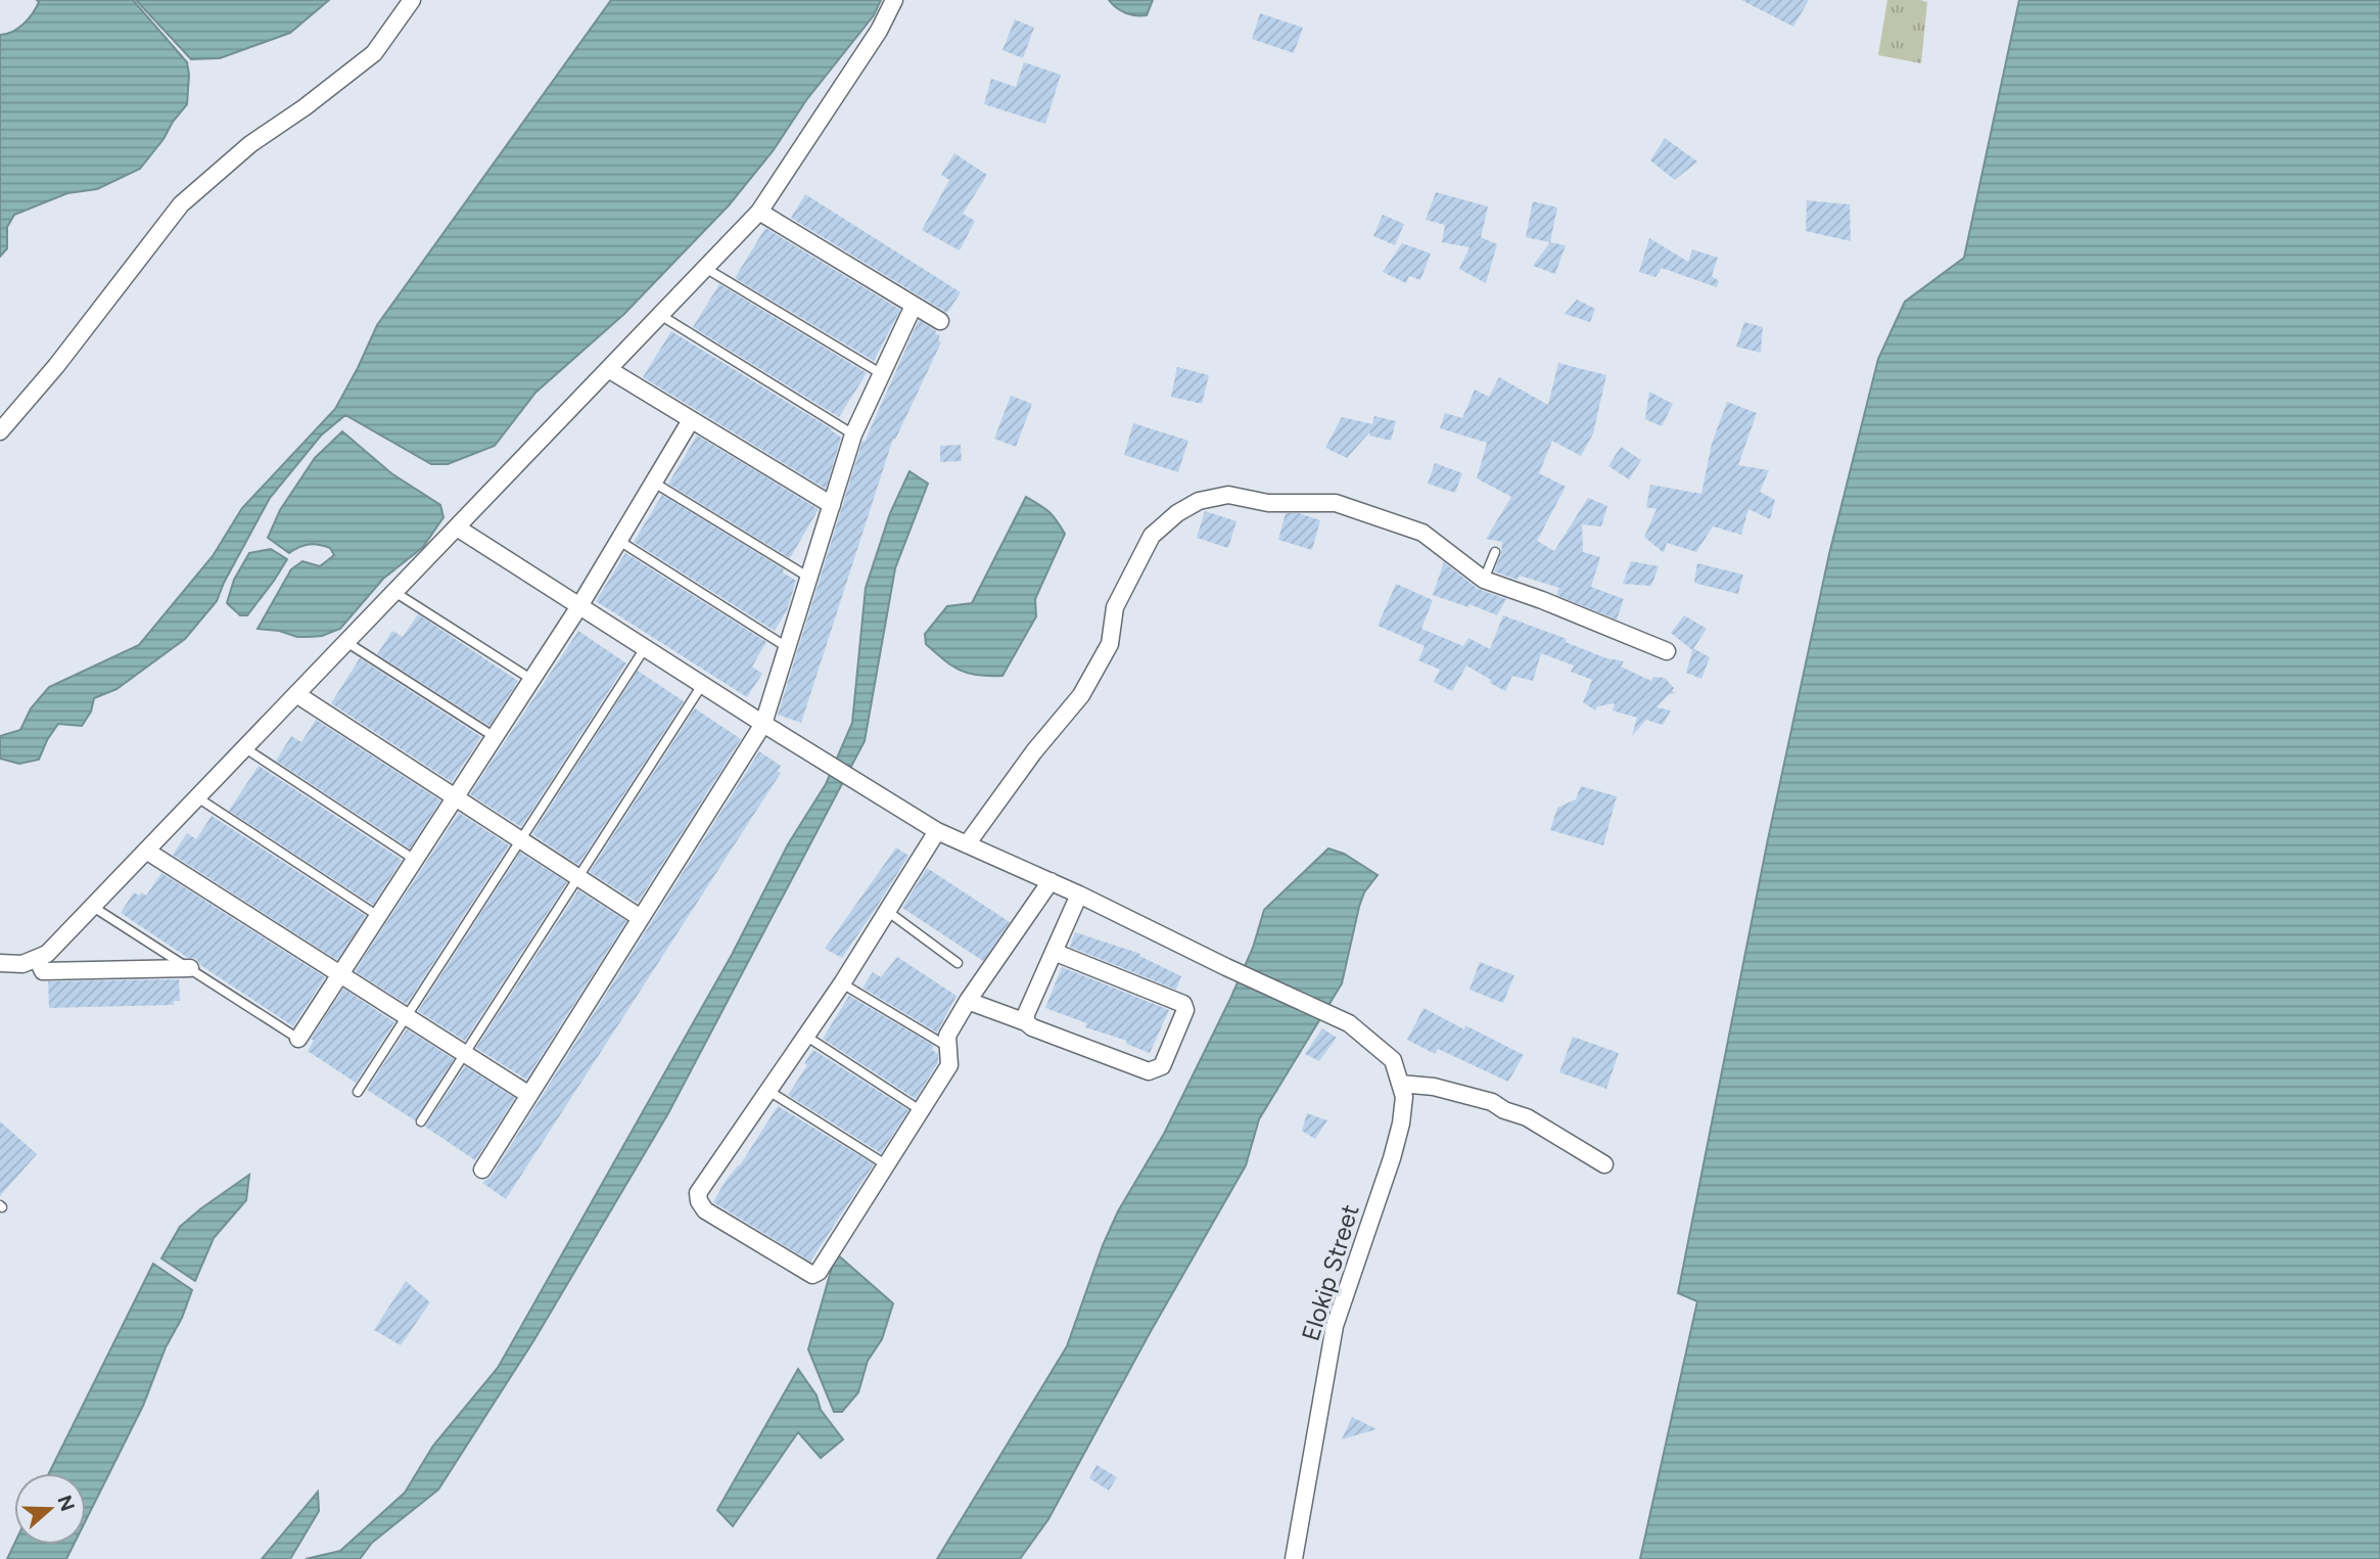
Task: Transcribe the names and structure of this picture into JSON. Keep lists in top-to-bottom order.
{
  "streets": {
    "street": ["Elokip Street"]
  },
  "north": "right"
}
